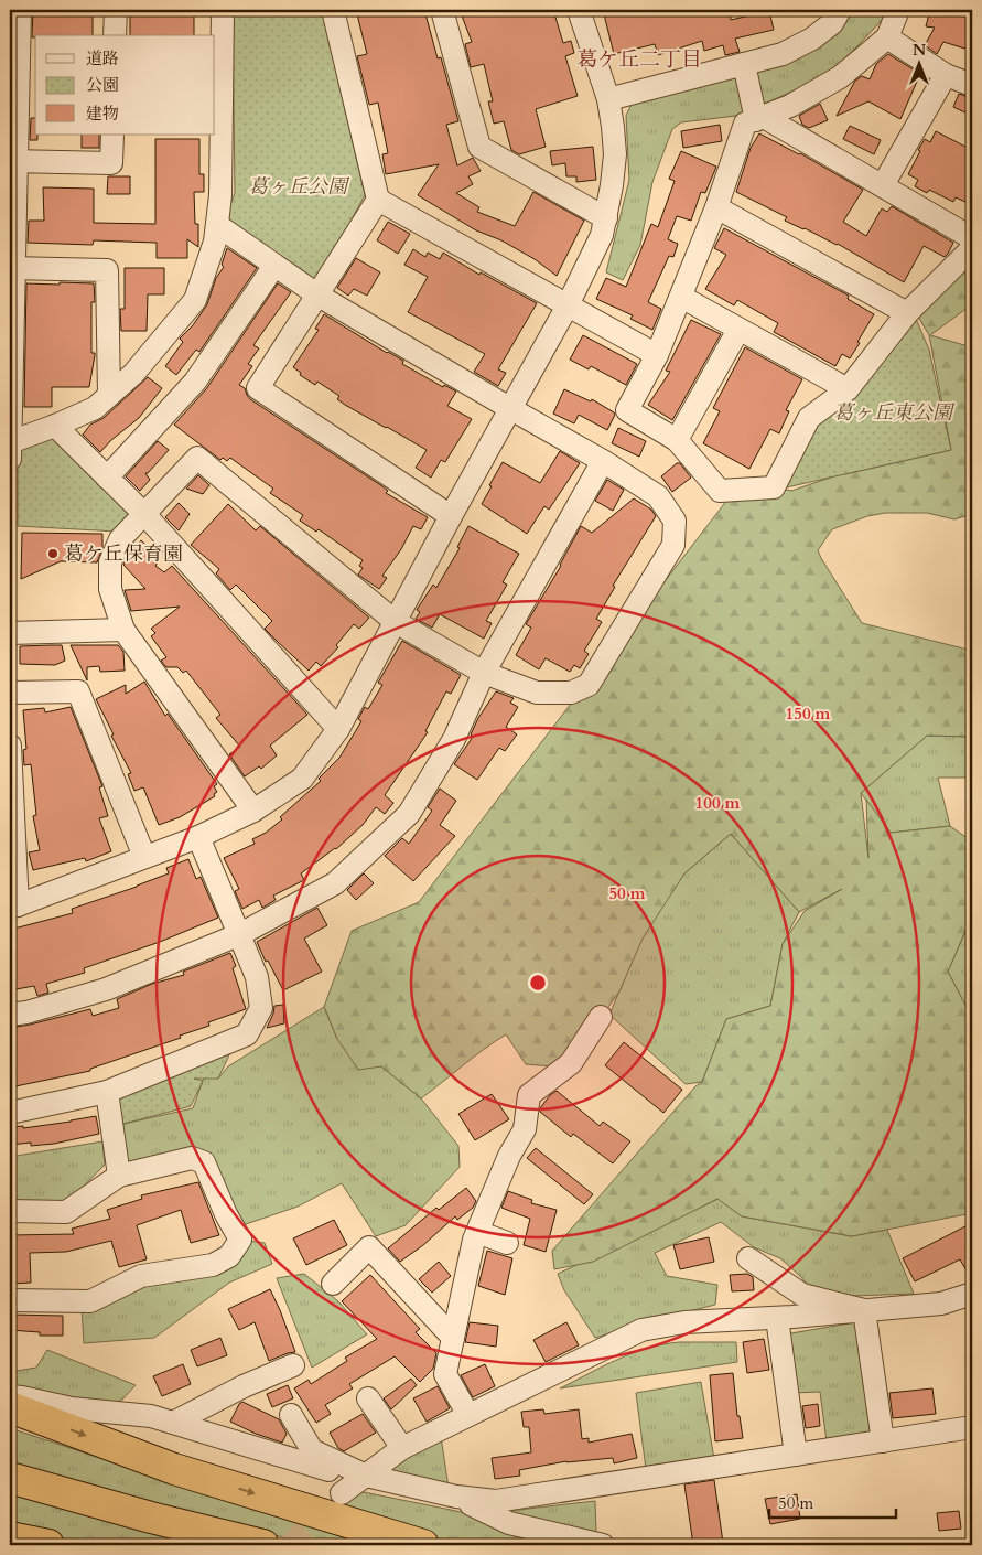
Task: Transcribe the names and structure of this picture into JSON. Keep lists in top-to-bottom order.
{
  "districts": ["葛ケ丘二丁目"],
  "parks": ["葛ヶ丘公園", "葛ヶ丘東公園"],
  "places": ["葛ケ丘保育園"],
  "legend": ["道路", "公園", "建物"],
  "scale_bar": "50 m",
  "north": "top",
  "rings": ["150 m", "100 m", "50 m"]
}
